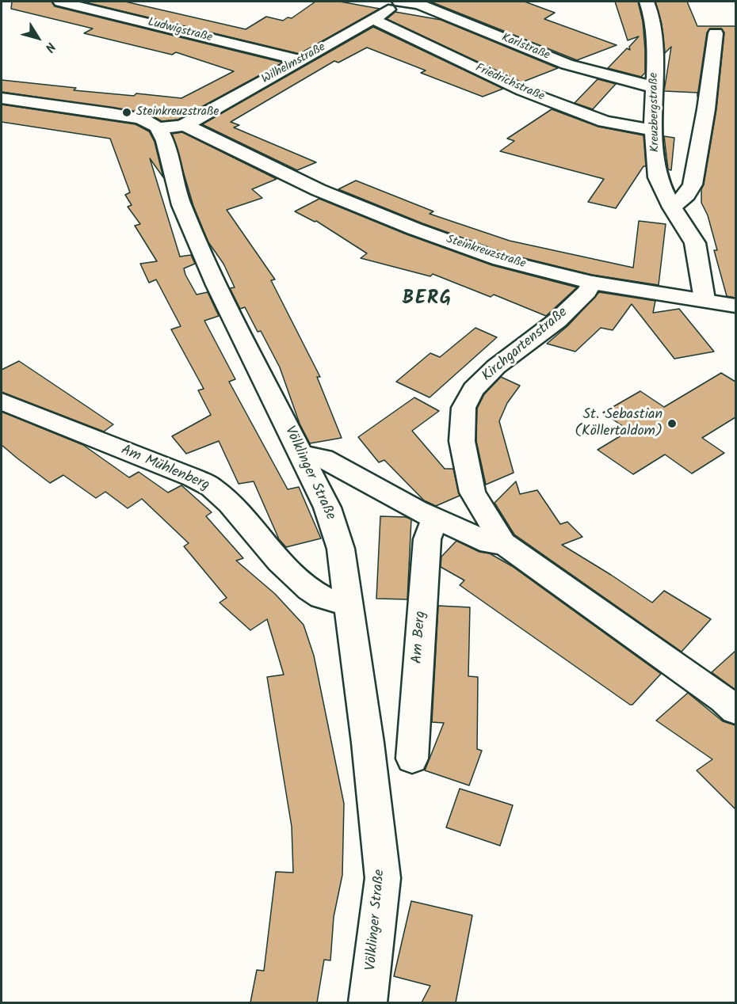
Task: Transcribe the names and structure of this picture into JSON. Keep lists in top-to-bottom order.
{
  "streets": {
    "street": [
      "Ludwigstraße",
      "Karlstraße",
      "Wilhelmstraße",
      "Friedrichstraße",
      "Kreuzbergstraße",
      "Steinkreuzstraße",
      "Kirchgartenstraße",
      "Am Mühlenberg",
      "Völklinger Straße",
      "Am Berg"
    ]
  },
  "crossings": [
    ["Ludwigstraße", "Wilhelmstraße"],
    ["Karlstraße", "Wilhelmstraße"],
    ["Karlstraße", "Kreuzbergstraße"],
    ["Wilhelmstraße", "Friedrichstraße"],
    ["Wilhelmstraße", "Steinkreuzstraße"],
    ["Friedrichstraße", "Kreuzbergstraße"],
    ["Kreuzbergstraße", "Steinkreuzstraße"],
    ["Steinkreuzstraße", "Kirchgartenstraße"],
    ["Kirchgartenstraße", "Völklinger Straße"],
    ["Kirchgartenstraße", "Am Berg"],
    ["Am Mühlenberg", "Völklinger Straße"]
  ],
  "districts": ["BERG"],
  "places": ["Steinkreuzstraße", "St. Sebastian (Köllertaldom)"],
  "north": "bottom right"
}
